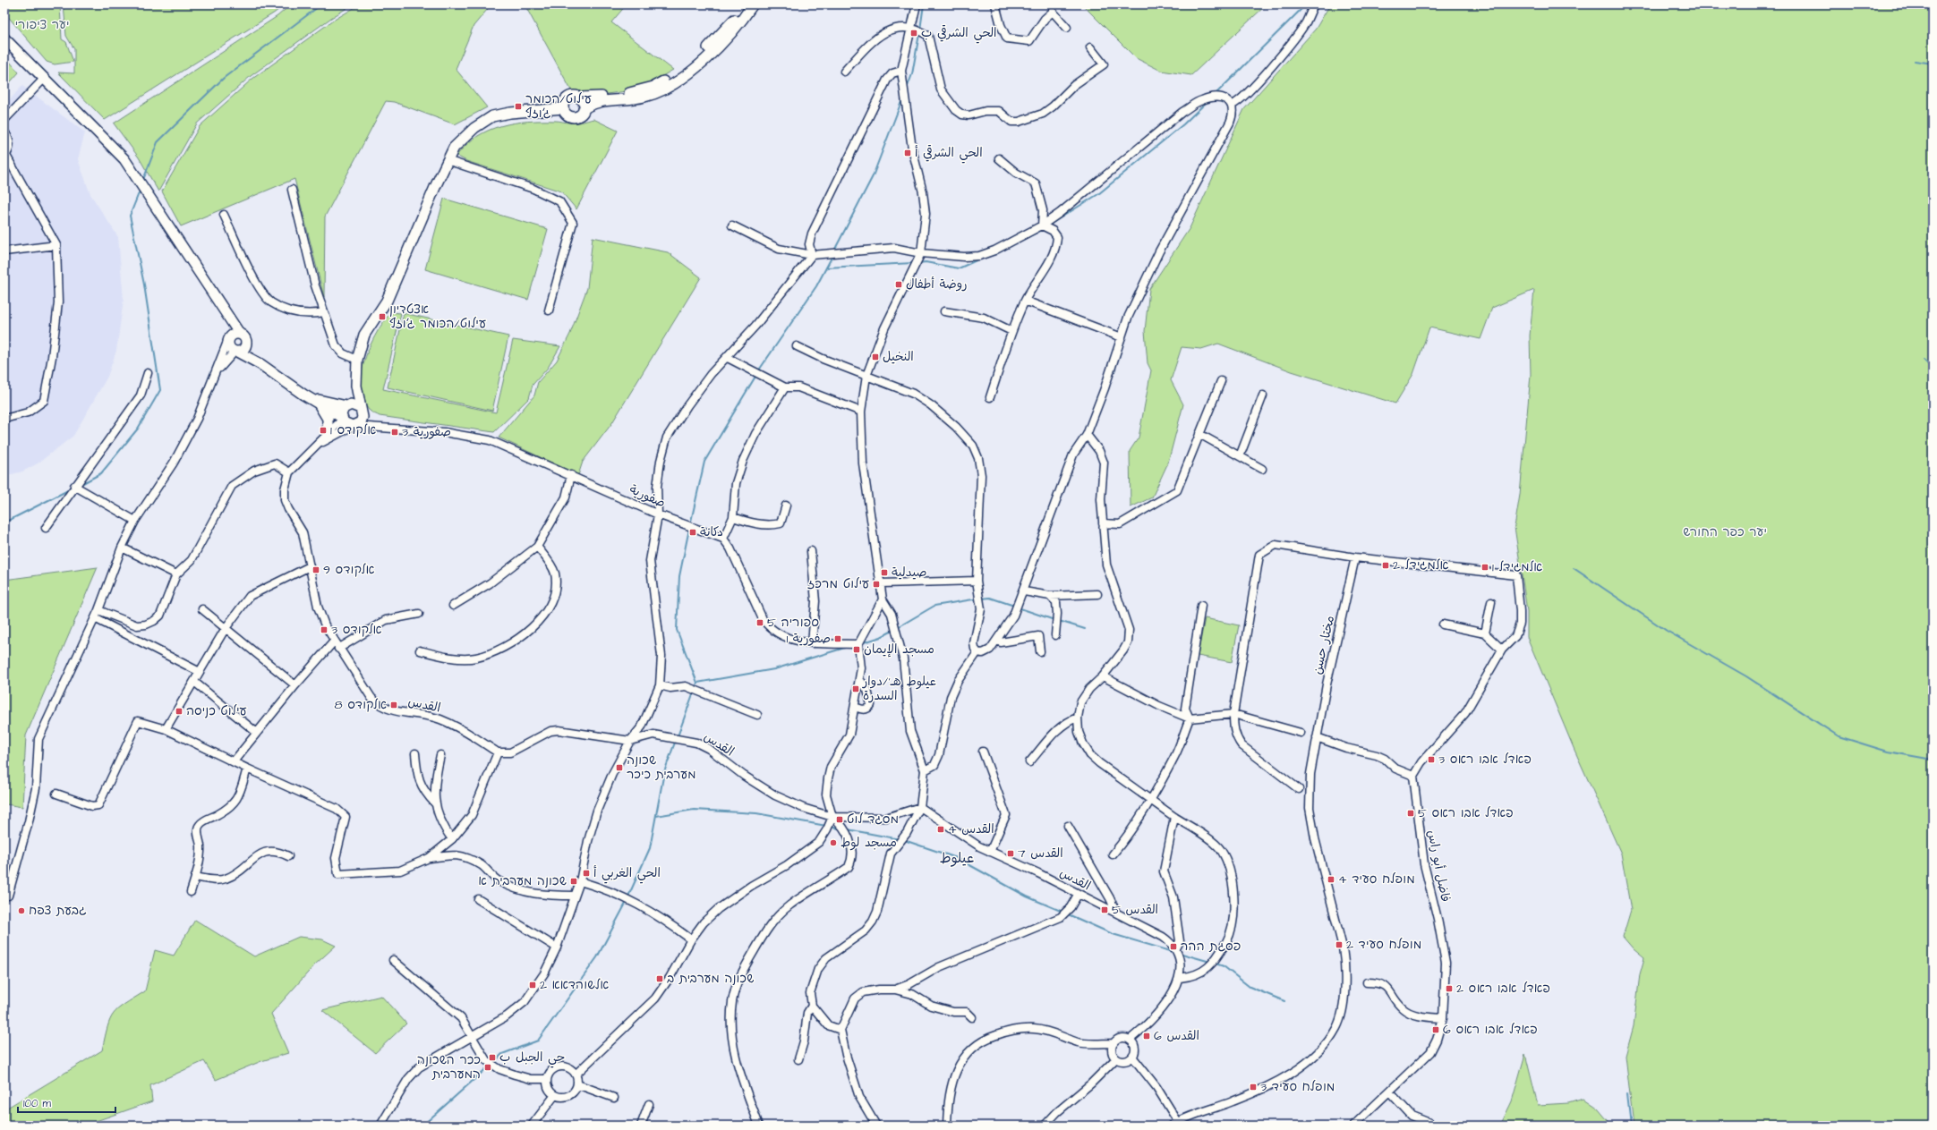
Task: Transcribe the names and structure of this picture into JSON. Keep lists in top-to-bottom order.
{
  "streets": {
    "street": [
      "صفورية",
      "مختار حسن",
      "القدس",
      "فاضل أبو راس"
    ]
  },
  "districts": ["عيلوط"],
  "parks": ["יער ציפורי", "יער כפר החורש"],
  "places": {
    "transit": [
      "الحي الشرقي ب",
      "עילוט/הכומר ג׳וזף",
      "الحي الشرقي أ",
      "روضة أطفال",
      "אצטדיון עילוט/הכומר ג׳וזף",
      "النخيل",
      "אלקודס 1",
      "صفورية 3",
      "دكانة",
      "אלמגידל 2",
      "אלמגידל 1",
      "אלקודס 9",
      "صيدلية",
      "עילוט מרכז",
      "ספוריה 5",
      "אלקודס 3",
      "صفورية 1",
      "مسجد الإيمان",
      "عيلوط هـ‘/دوار السدرة",
      "אלקודס 8",
      "עילוט כניסה",
      "פאדל אבו ראס 3",
      "שכונה מערבית כיכר",
      "פאדל אבו ראס 5",
      "מסגד לוט",
      "القدس 4",
      "القدس 7",
      "الحي الغربي أ",
      "מופלח סעיד 4",
      "שכונה מערבית א",
      "القدس 5",
      "מופלח סעיד 2",
      "פסגת ההר",
      "שכונה מערבית ב",
      "אלשוהדאא 2",
      "פאדל אבו ראס 2",
      "פאדל אבו ראס 6",
      "القدس 6",
      "حي الجبل ب",
      "ככר השכונה המערבית",
      "מופלח סעיד 3"
    ],
    "other": ["مسجد لوط", "גבעת צפח"]
  },
  "scale_bar": "100 m"
}
